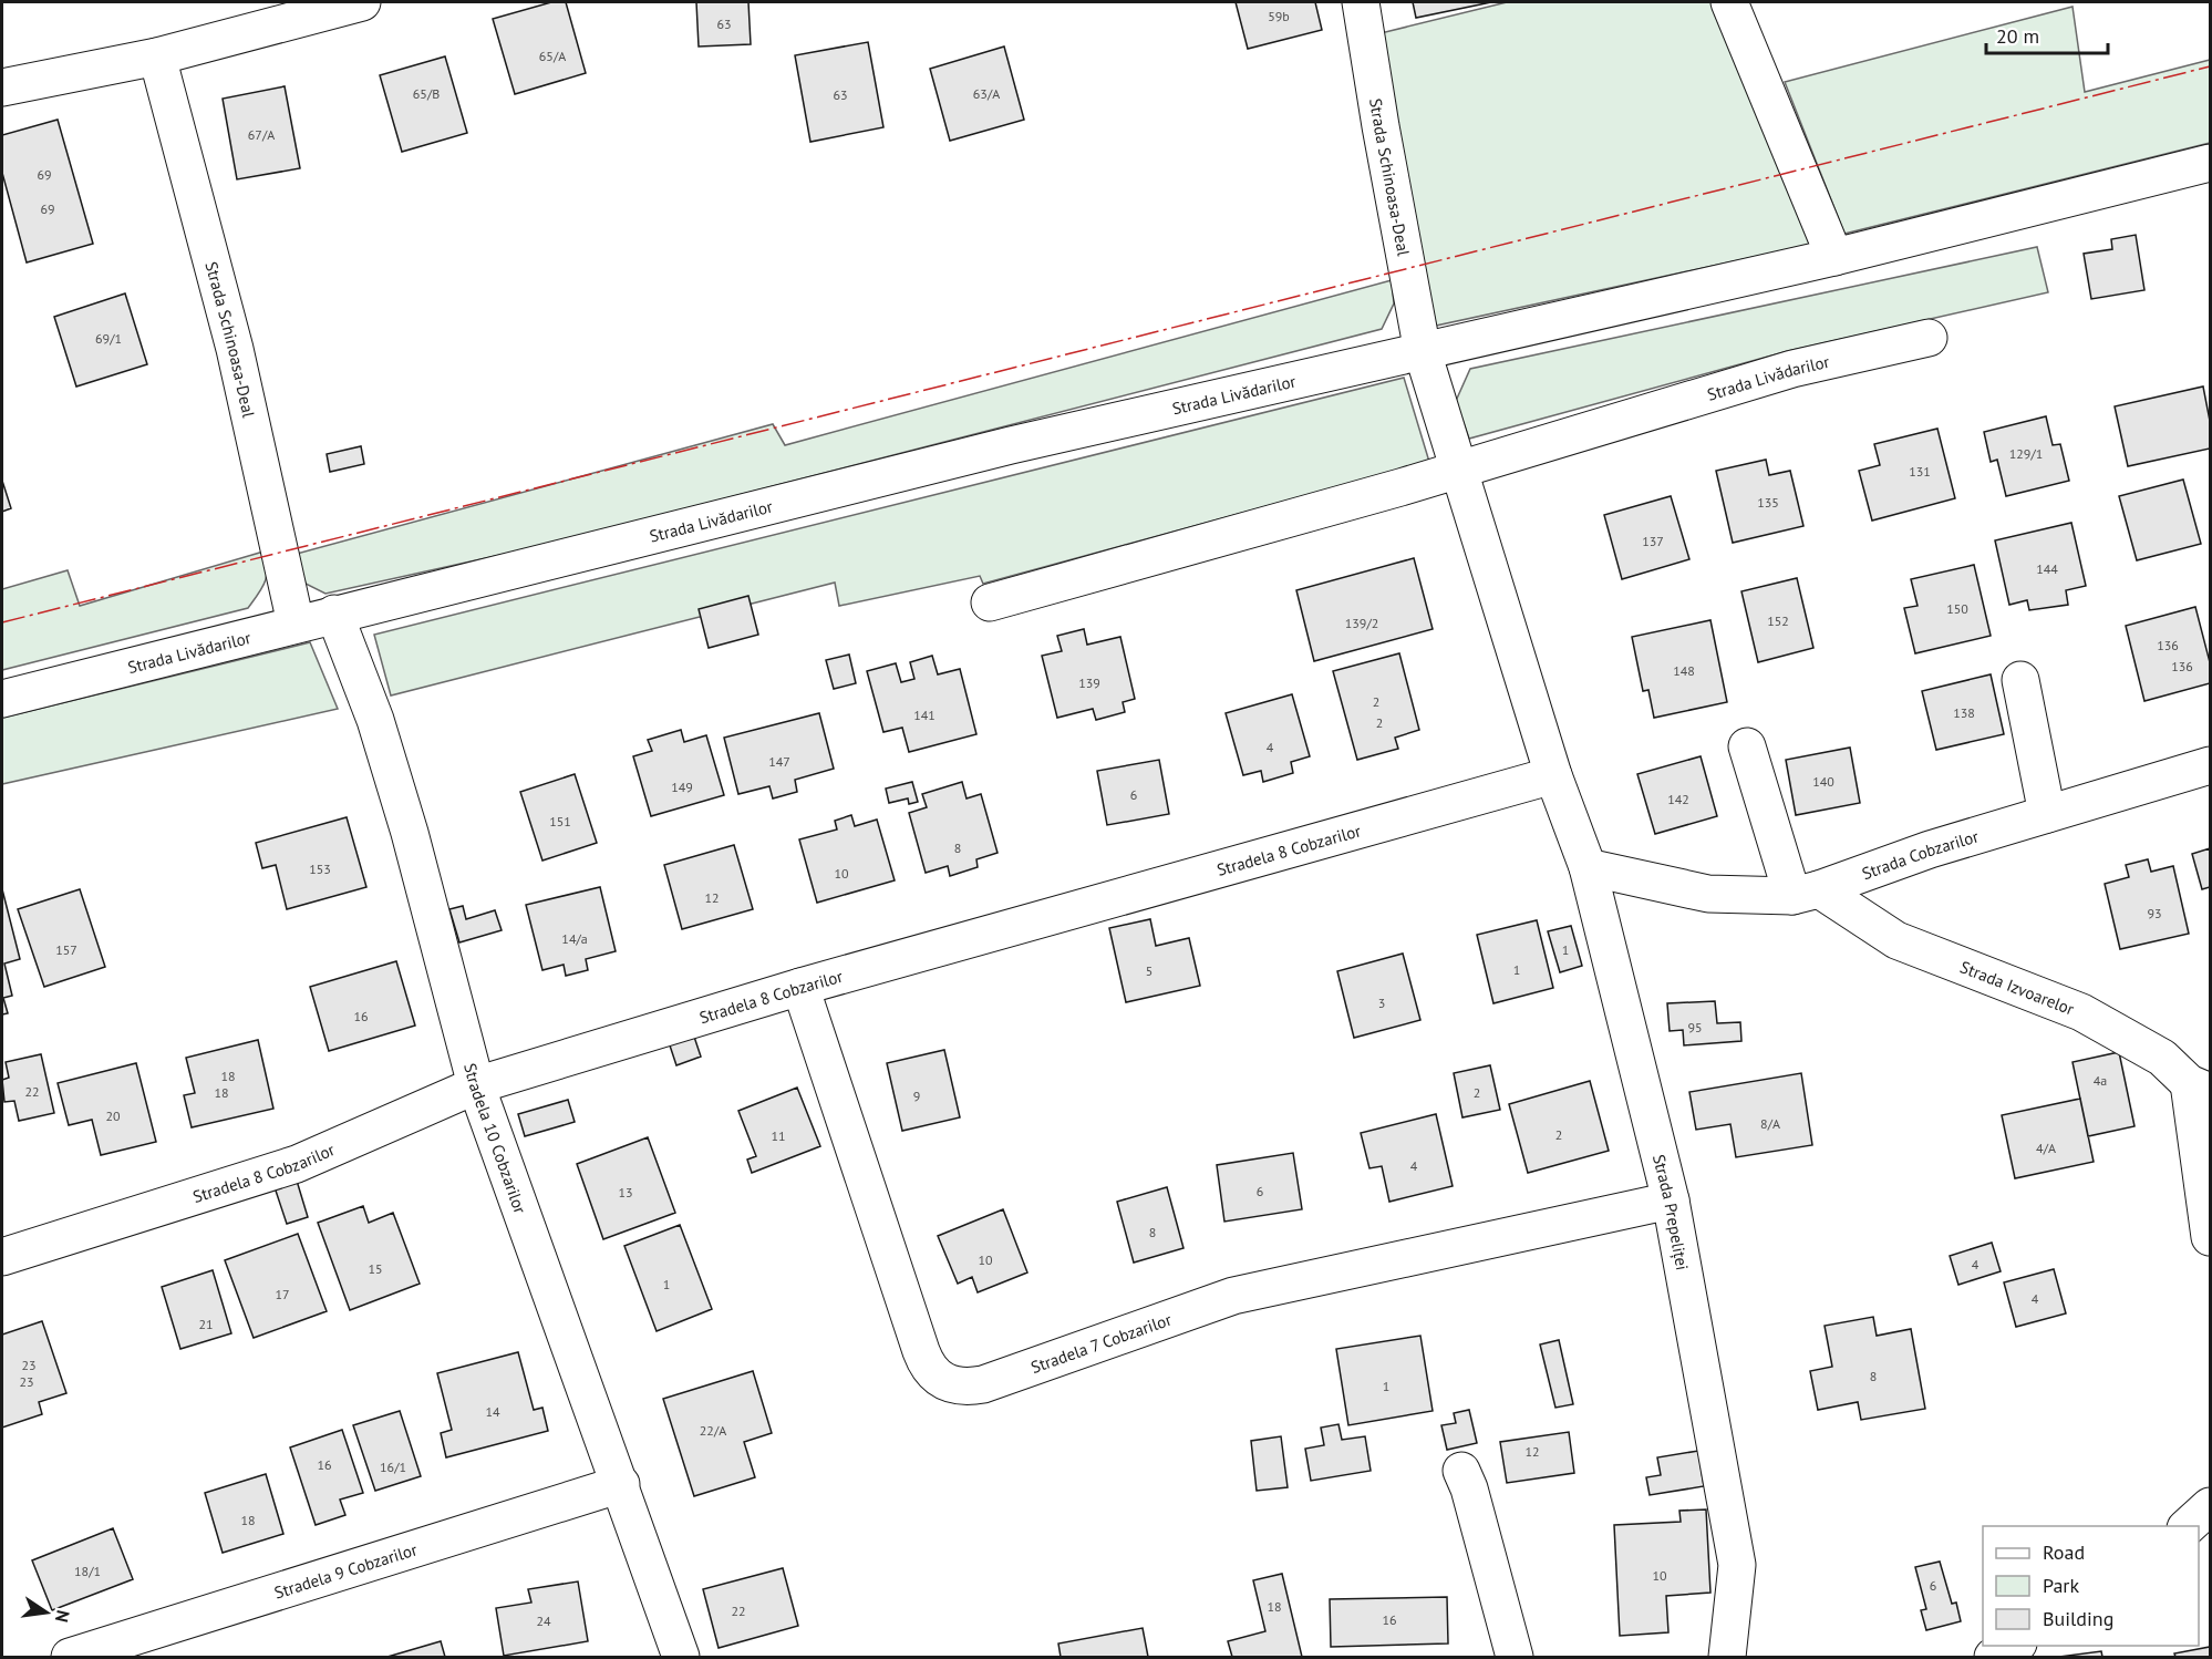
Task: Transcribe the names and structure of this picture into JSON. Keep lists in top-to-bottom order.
{
  "streets": {
    "street": [
      "Strada Schinoasa-Deal",
      "Strada Livădarilor",
      "Stradela 8 Cobzarilor",
      "Strada Cobzarilor",
      "Strada Izvoarelor",
      "Stradela 10 Cobzarilor",
      "Strada Prepeliței",
      "Stradela 7 Cobzarilor",
      "Stradela 9 Cobzarilor"
    ]
  },
  "crossings": [
    ["Strada Schinoasa-Deal", "Strada Livădarilor"],
    ["Strada Livădarilor", "Stradela 10 Cobzarilor"],
    ["Stradela 8 Cobzarilor", "Stradela 10 Cobzarilor"],
    ["Stradela 8 Cobzarilor", "Strada Prepeliței"],
    ["Stradela 8 Cobzarilor", "Stradela 7 Cobzarilor"],
    ["Strada Cobzarilor", "Strada Izvoarelor"],
    ["Strada Cobzarilor", "Strada Prepeliței"],
    ["Stradela 10 Cobzarilor", "Stradela 9 Cobzarilor"],
    ["Strada Prepeliței", "Stradela 7 Cobzarilor"]
  ],
  "house_numbers": [
    "59b",
    "63",
    "65/A",
    "65/B",
    "63/A",
    "63",
    "67/A",
    "69",
    "69",
    "69/1",
    "129/1",
    "131",
    "135",
    "137",
    "144",
    "150",
    "152",
    "139/2",
    "136",
    "136",
    "148",
    "139",
    "2",
    "138",
    "141",
    "2",
    "4",
    "147",
    "140",
    "149",
    "6",
    "142",
    "151",
    "8",
    "153",
    "10",
    "12",
    "93",
    "14/a",
    "157",
    "1",
    "1",
    "5",
    "3",
    "16",
    "95",
    "18",
    "4a",
    "22",
    "18",
    "2",
    "9",
    "20",
    "8/A",
    "2",
    "11",
    "4/A",
    "4",
    "6",
    "13",
    "8",
    "10",
    "4",
    "15",
    "1",
    "17",
    "4",
    "21",
    "23",
    "8",
    "23",
    "1",
    "14",
    "22/A",
    "12",
    "16",
    "16/1",
    "18",
    "18/1",
    "10",
    "6",
    "18",
    "22",
    "16",
    "24"
  ],
  "legend": ["Road", "Park", "Building"],
  "scale_bar": "20 m",
  "north": "right"
}
